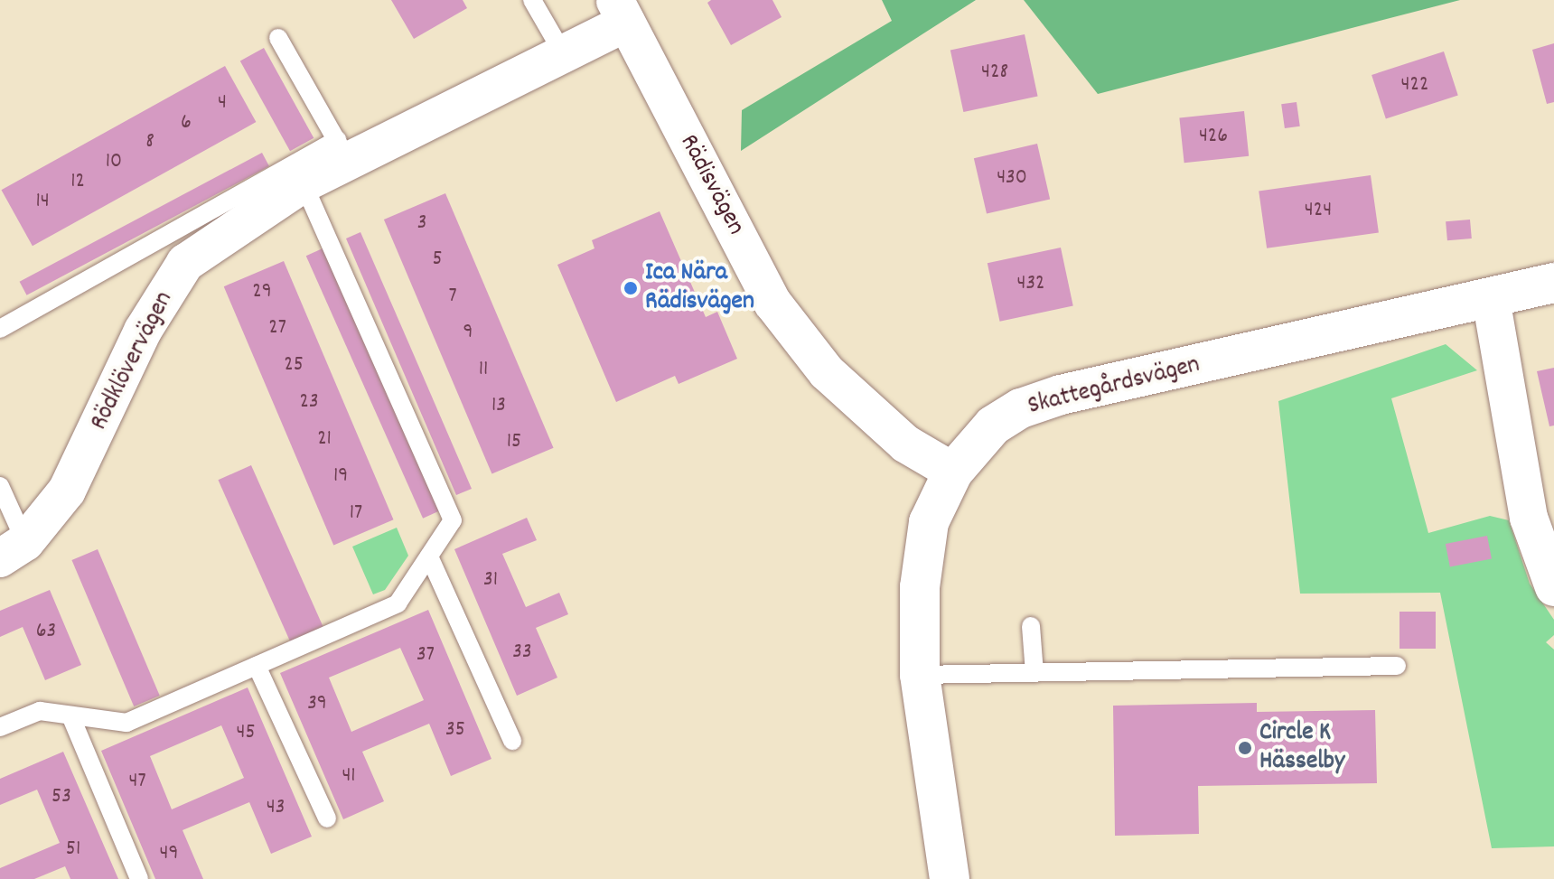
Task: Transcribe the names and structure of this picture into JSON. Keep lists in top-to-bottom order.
{
  "streets": {
    "street": ["Rädisvägen", "Rödklövervägen", "Skattegårdsvägen"]
  },
  "crossings": [
    ["Rädisvägen", "Rödklövervägen"],
    ["Rädisvägen", "Skattegårdsvägen"]
  ],
  "places": ["Ica Nära Rädisvägen", "Circle K Hässelby"],
  "house_numbers": [
    "428",
    "422",
    "4",
    "6",
    "426",
    "8",
    "10",
    "430",
    "12",
    "14",
    "424",
    "3",
    "5",
    "432",
    "29",
    "7",
    "27",
    "9",
    "25",
    "11",
    "23",
    "13",
    "21",
    "15",
    "19",
    "17",
    "31",
    "63",
    "33",
    "37",
    "39",
    "35",
    "45",
    "41",
    "47",
    "53",
    "43",
    "51",
    "49"
  ]
}
